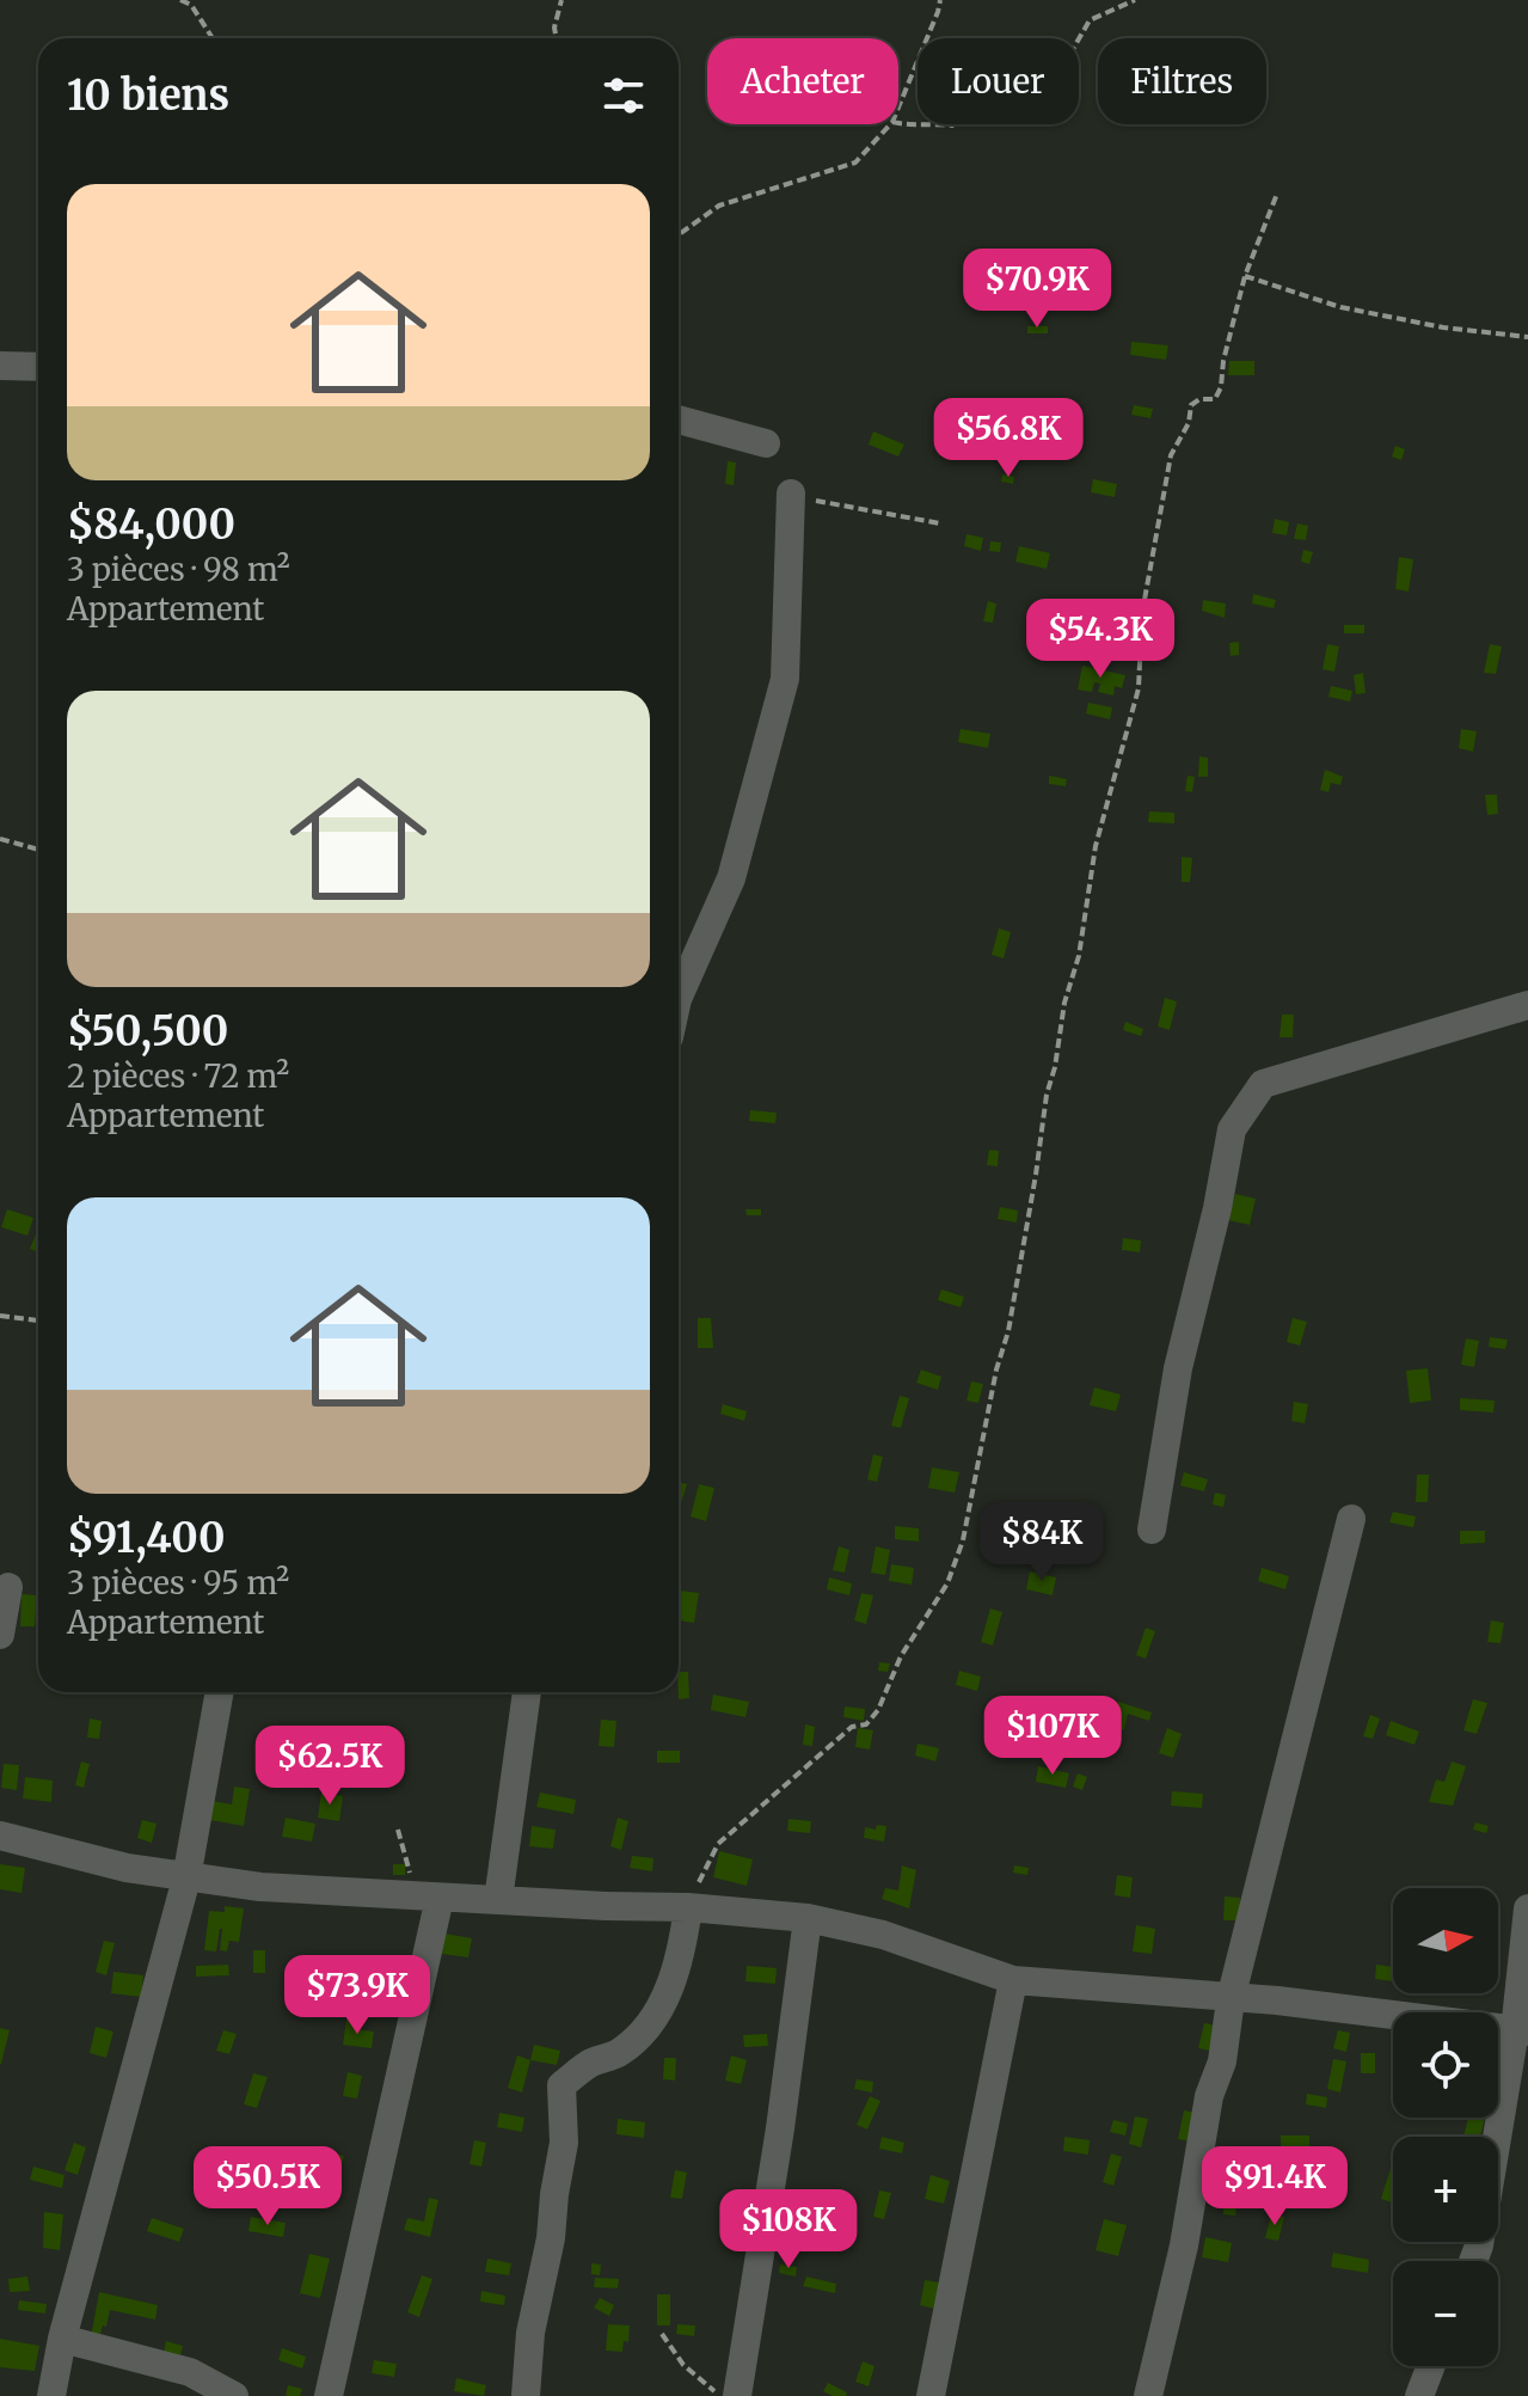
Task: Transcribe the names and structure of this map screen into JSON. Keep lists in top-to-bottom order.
{
  "north": "right",
  "page": {
    "chip": ["Acheter", "Louer", "Filtres"],
    "heading": "10 biens",
    "list": [
      {
        "name": "$84,000",
        "note": "3 pièces · 98 m² · Appartement"
      },
      {
        "name": "$50,500",
        "note": "2 pièces · 72 m² · Appartement"
      },
      {
        "name": "$91,400",
        "note": "3 pièces · 95 m² · Appartement"
      }
    ],
    "price": [
      "$70.9K",
      "$56.8K",
      "$54.3K",
      "$84K",
      "$107K",
      "$62.5K",
      "$73.9K",
      "$50.5K",
      "$91.4K",
      "$108K"
    ],
    "map_buttons": ["+", "−"]
  }
}
